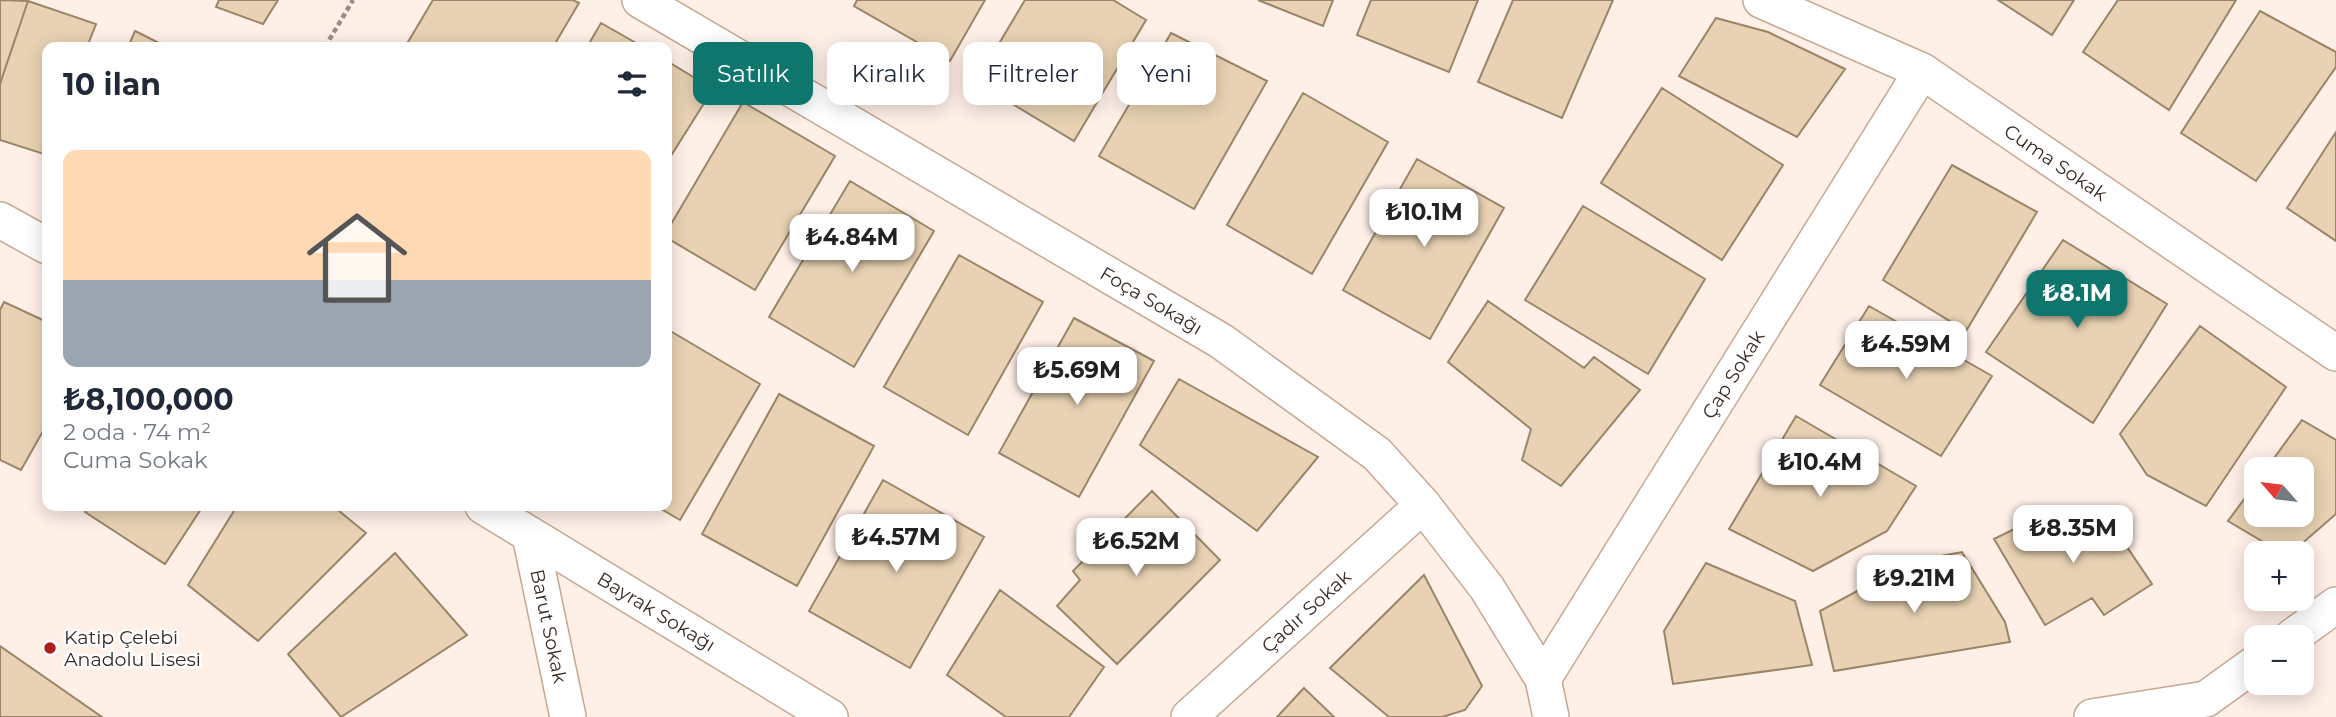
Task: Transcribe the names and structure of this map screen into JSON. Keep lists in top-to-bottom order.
{
  "streets": {
    "street": [
      "Cuma Sokak",
      "Foça Sokağı",
      "Çap Sokak",
      "Bayrak Sokağı",
      "Çadır Sokak",
      "Barut Sokak"
    ]
  },
  "crossings": [
    ["Cuma Sokak", "Çap Sokak"],
    ["Foça Sokağı", "Çap Sokak"],
    ["Foça Sokağı", "Çadır Sokak"],
    ["Bayrak Sokağı", "Barut Sokak"]
  ],
  "places": ["Katip Çelebi Anadolu Lisesi"],
  "north": "top left",
  "page": {
    "chip": [
      "Satılık",
      "Kiralık",
      "Filtreler",
      "Yeni"
    ],
    "heading": "10 ilan",
    "list": [
      {
        "name": "₺8,100,000",
        "note": "2 oda · 74 m² · Cuma Sokak"
      }
    ],
    "price": [
      "₺10.1M",
      "₺4.84M",
      "₺8.1M",
      "₺4.59M",
      "₺5.69M",
      "₺10.4M",
      "₺8.35M",
      "₺4.57M",
      "₺6.52M",
      "₺9.21M"
    ],
    "map_buttons": ["+", "−"]
  }
}
